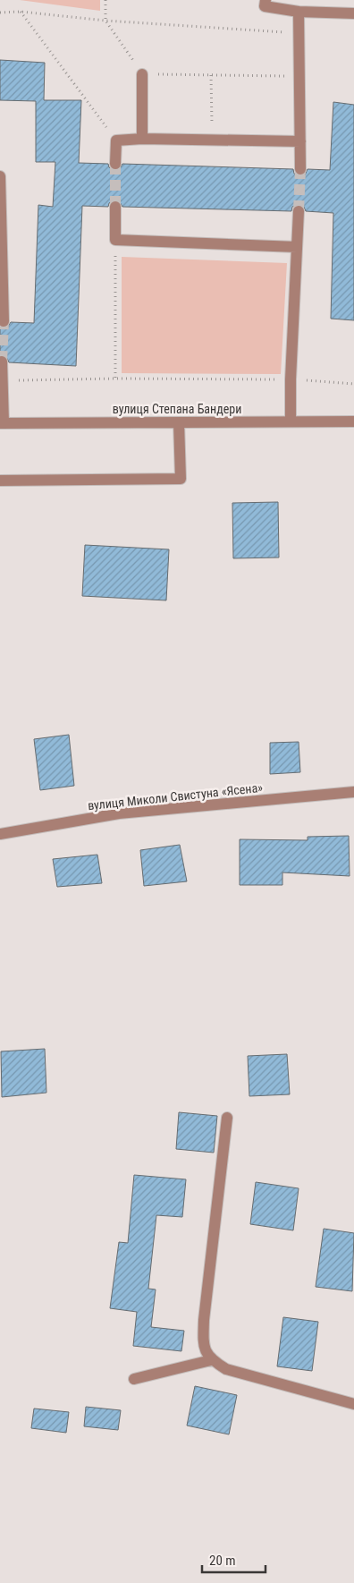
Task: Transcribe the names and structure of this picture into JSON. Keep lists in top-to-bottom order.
{
  "streets": {
    "street": ["вулиця Степана Бандери", "вулиця Миколи Свистуна «Ясена»"]
  },
  "scale_bar": "20 m"
}
